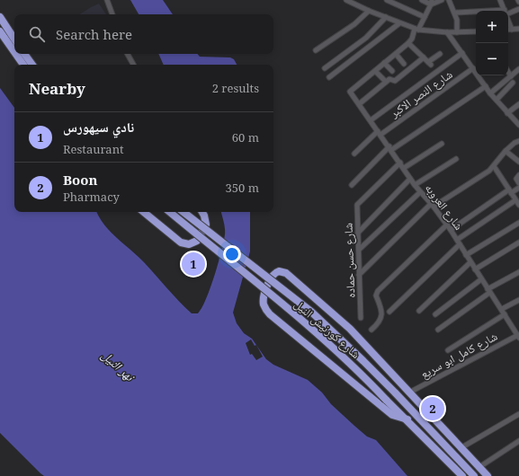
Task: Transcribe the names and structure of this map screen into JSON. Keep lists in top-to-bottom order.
{
  "streets": {
    "highway": ["شارع كورنيش النيل"],
    "street": [
      "شارع النصر الاكبر",
      "شارع العروبه",
      "شارع حسن حماده",
      "شارع كامل ابو سريع"
    ]
  },
  "crossings": [
    ["شارع النصر الاكبر", "شارع العروبه"],
    ["شارع العروبه", "شارع حسن حماده"],
    ["شارع العروبه", "شارع كامل ابو سريع"]
  ],
  "water": ["نهر النيل"],
  "page": {
    "map_buttons": ["+", "−"],
    "search": "Search here",
    "heading": ["Nearby", "2 results"],
    "list": [
      {
        "mark": "1",
        "name": "نادي سيهورس",
        "note": "Restaurant",
        "value": "60 m"
      },
      {
        "mark": "2",
        "name": "Boon",
        "note": "Pharmacy",
        "value": "350 m"
      }
    ],
    "pins": ["1", "2"]
  }
}
